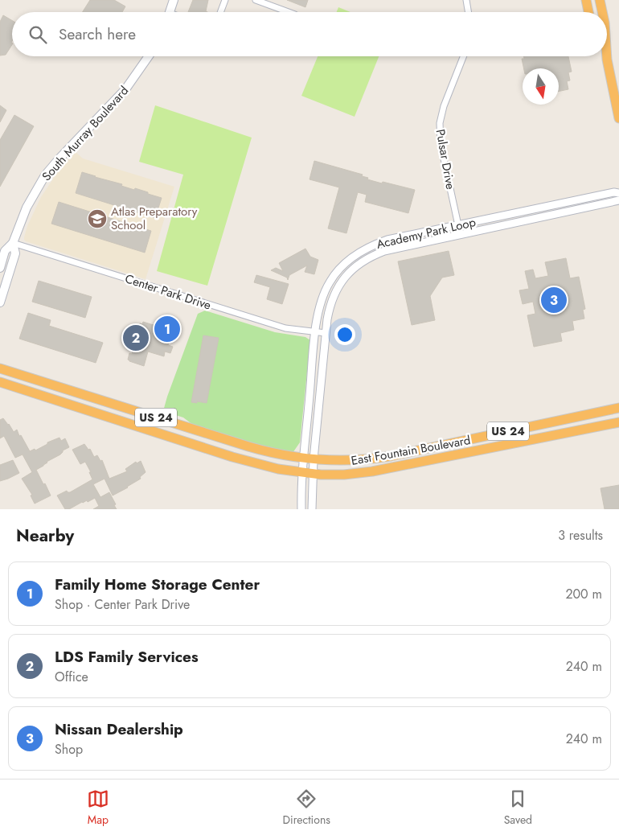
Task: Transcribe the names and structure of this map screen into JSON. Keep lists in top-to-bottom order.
{
  "streets": {
    "highway": ["US 24", "East Fountain Boulevard"],
    "main road": ["South Murray Boulevard"],
    "street": ["Pulsar Drive", "Academy Park Loop", "Center Park Drive"]
  },
  "crossings": [
    ["South Murray Boulevard", "Center Park Drive"],
    ["Pulsar Drive", "Academy Park Loop"],
    ["Academy Park Loop", "Center Park Drive"],
    ["Academy Park Loop", "East Fountain Boulevard"]
  ],
  "places": {
    "school or university": ["Atlas Preparatory School"]
  },
  "north": "bottom",
  "page": {
    "search": "Search here",
    "pins": ["3", "1", "2"],
    "heading": ["Nearby", "3 results"],
    "list": [
      {
        "mark": "1",
        "name": "Family Home Storage Center",
        "note": "Shop · Center Park Drive",
        "value": "200 m"
      },
      {
        "mark": "2",
        "name": "LDS Family Services",
        "note": "Office",
        "value": "240 m"
      },
      {
        "mark": "3",
        "name": "Nissan Dealership",
        "note": "Shop",
        "value": "240 m"
      }
    ],
    "nav": ["Map", "Directions", "Saved"]
  }
}
